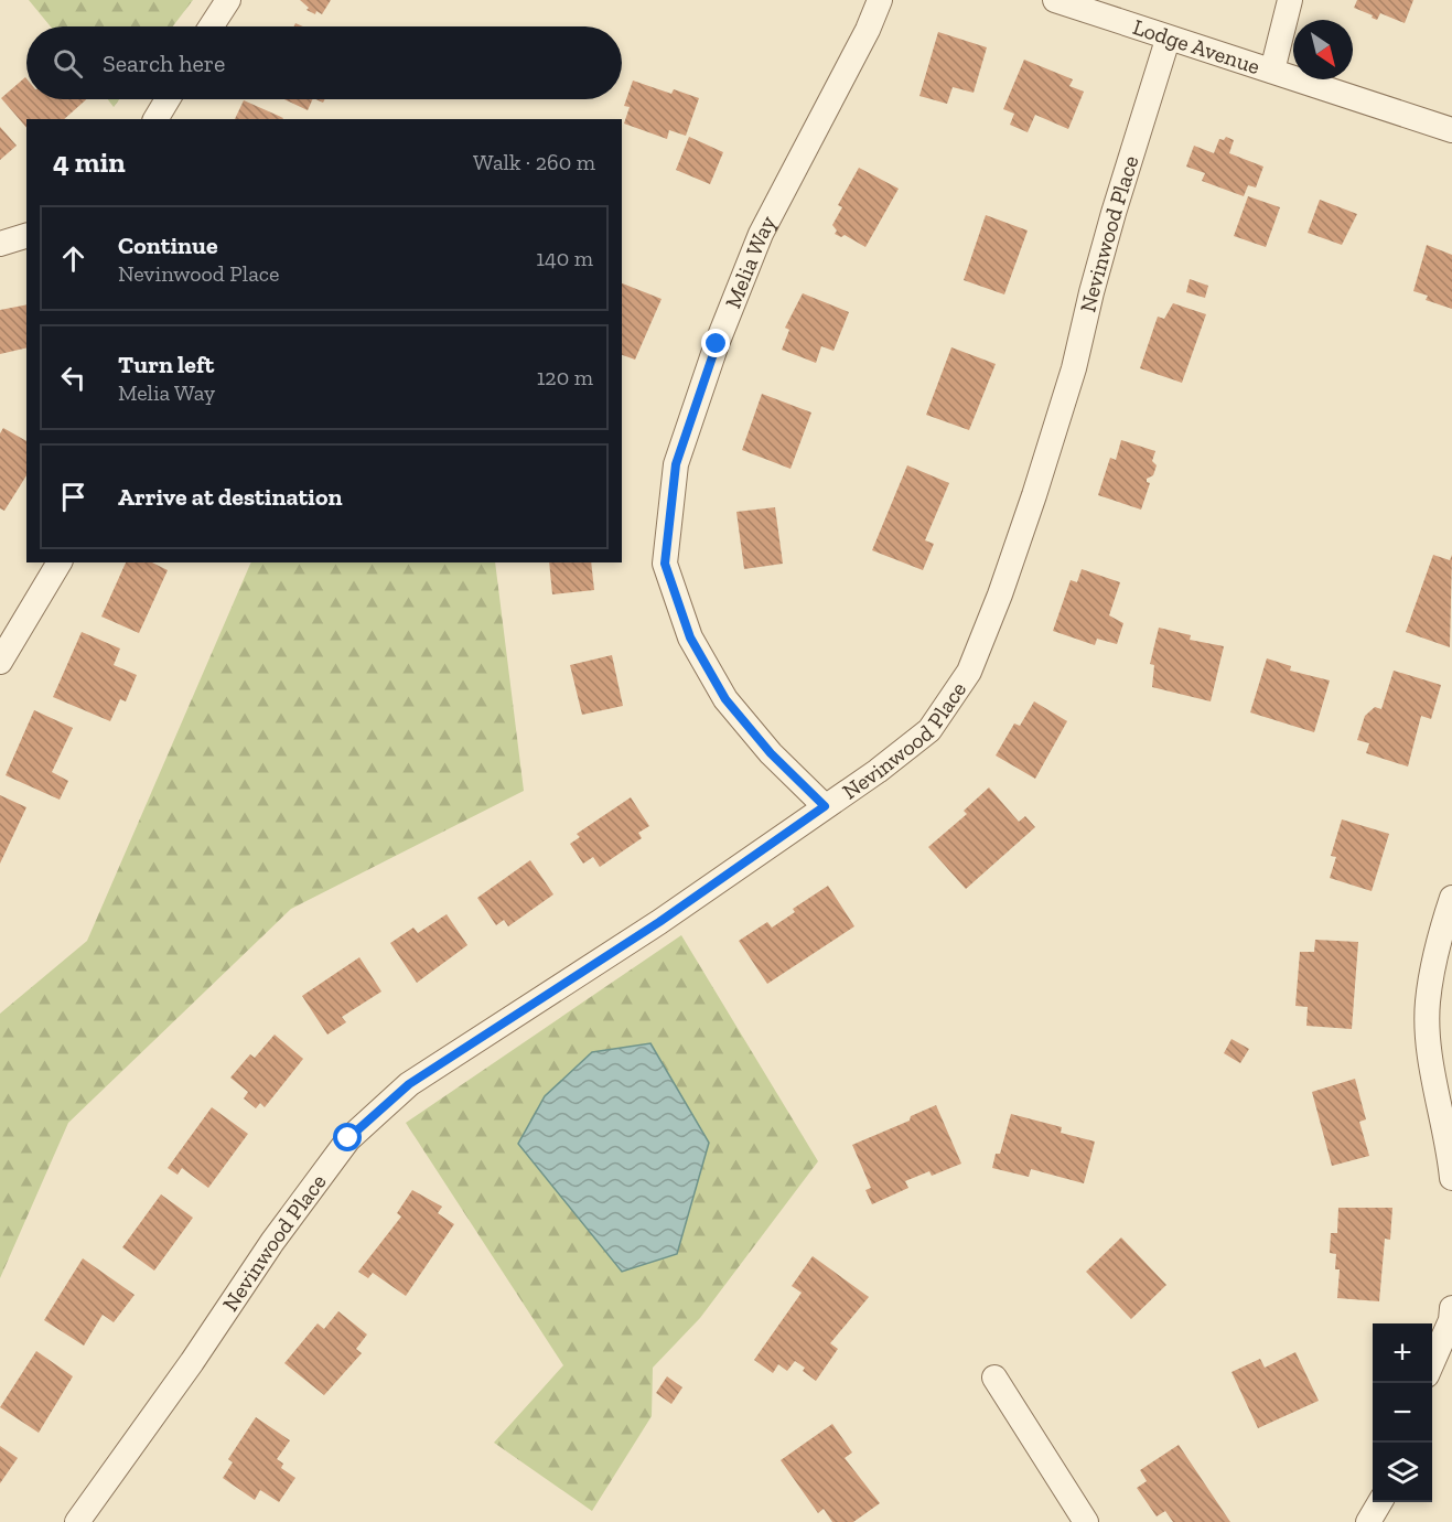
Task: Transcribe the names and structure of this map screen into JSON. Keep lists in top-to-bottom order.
{
  "streets": {
    "street": ["Lodge Avenue", "Nevinwood Place", "Melia Way"]
  },
  "crossings": [
    ["Lodge Avenue", "Nevinwood Place"],
    ["Nevinwood Place", "Melia Way"]
  ],
  "north": "bottom right",
  "page": {
    "search": "Search here",
    "heading": ["4 min", "Walk · 260 m"],
    "list": [
      ["Continue", "Nevinwood Place", "140 m"],
      ["Turn left", "Melia Way", "120 m"],
      "Arrive at destination"
    ],
    "map_buttons": ["+", "−"]
  }
}
